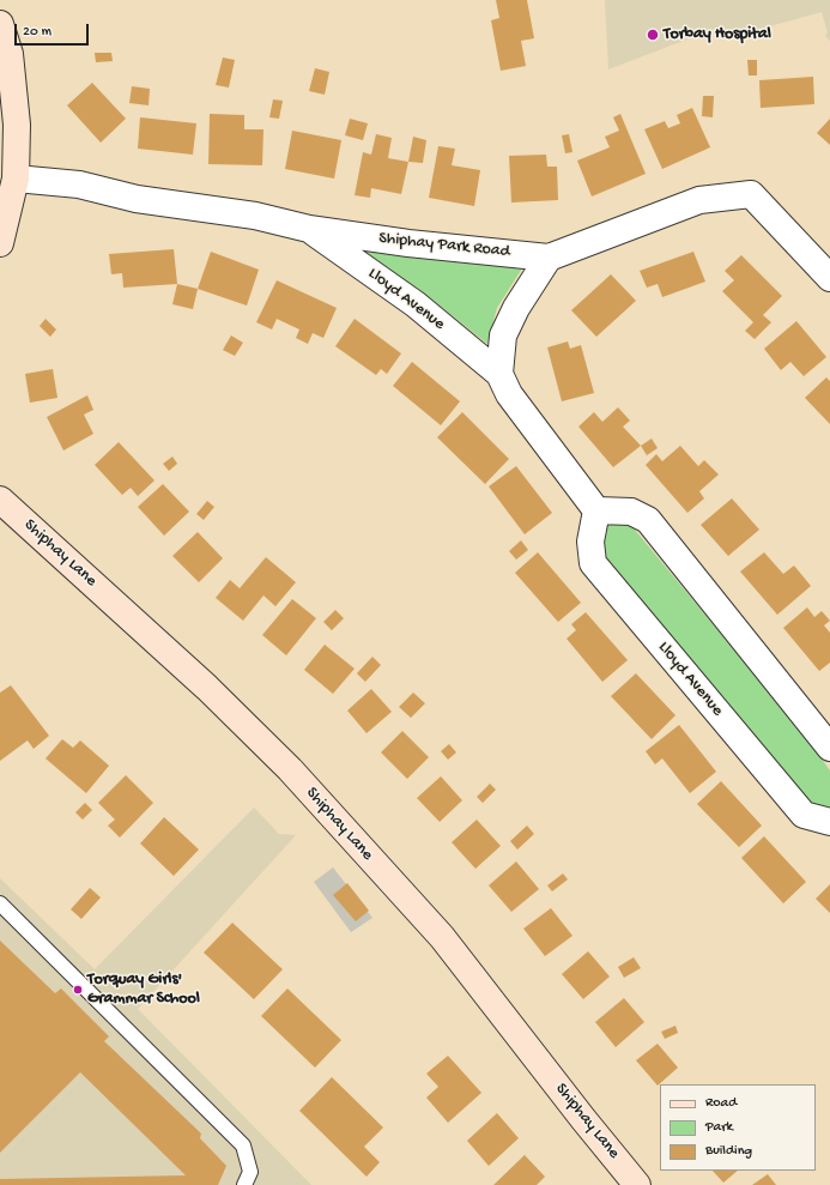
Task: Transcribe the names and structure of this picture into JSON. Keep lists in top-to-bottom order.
{
  "streets": {
    "street": ["Shiphay Park Road", "Lloyd Avenue", "Shiphay Lane"]
  },
  "crossings": [
    ["Shiphay Park Road", "Lloyd Avenue"]
  ],
  "places": ["Torbay Hospital", "Torquay Girls' Grammar School"],
  "legend": ["Road", "Park", "Building"],
  "scale_bar": "20 m"
}
